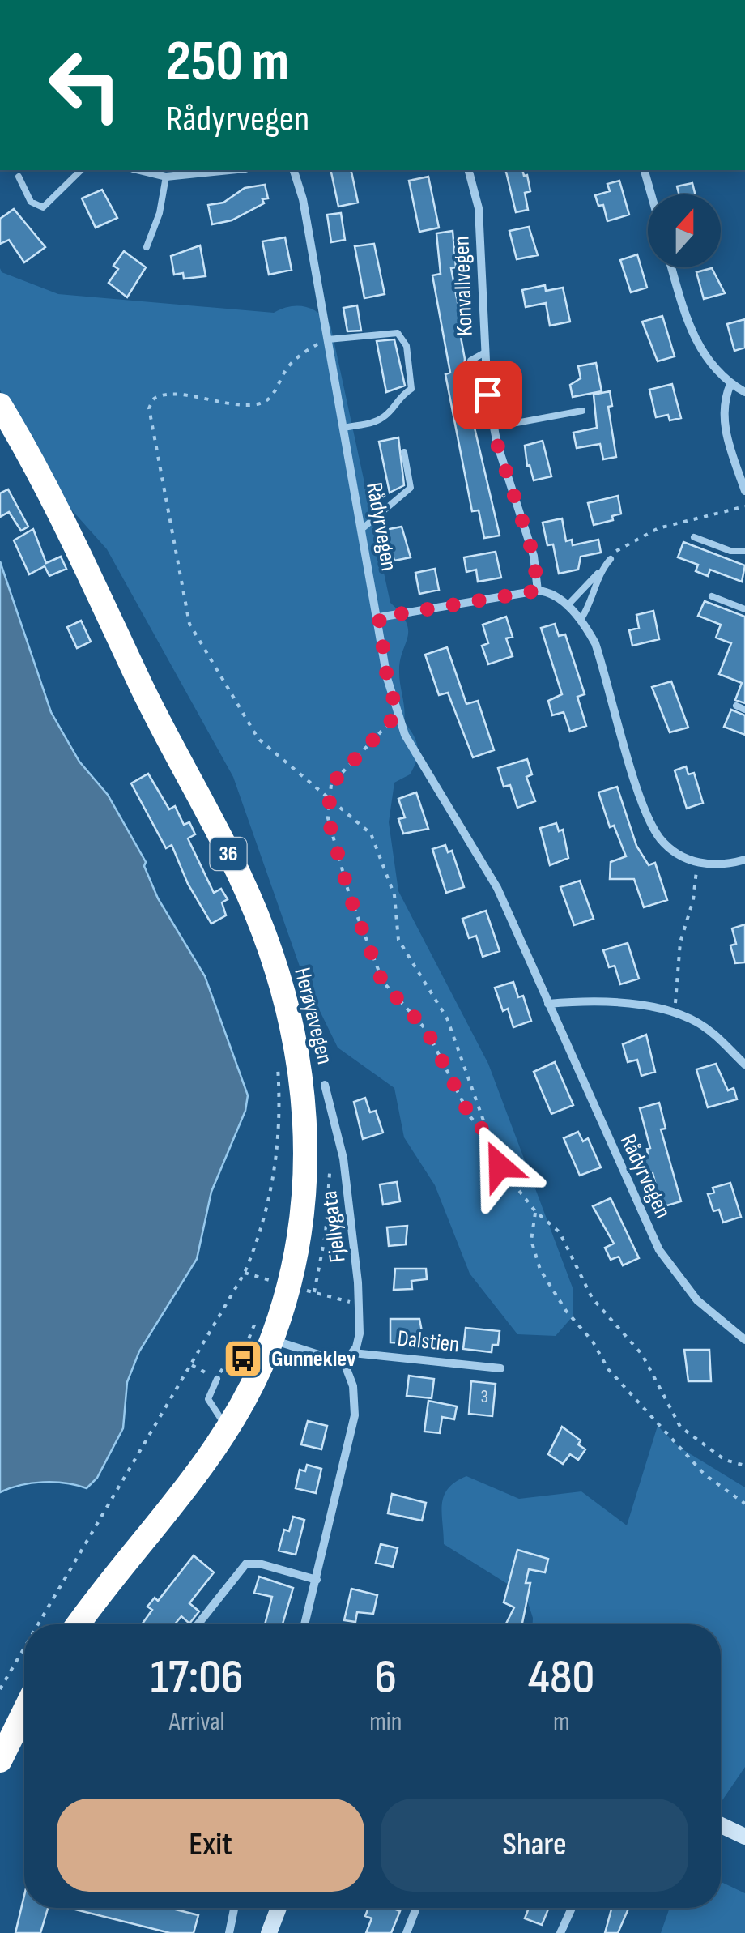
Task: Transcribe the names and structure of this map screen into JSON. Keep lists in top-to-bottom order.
{
  "streets": {
    "highway": ["36", "Herøyavegen"],
    "street": [
      "Konvallvegen",
      "Rådyrvegen",
      "Fjellygata",
      "Dalstien"
    ]
  },
  "crossings": [
    ["Fjellygata", "Dalstien"]
  ],
  "places": {
    "bus stop": ["Gunneklev"]
  },
  "house_numbers": ["3"],
  "north": "top",
  "page": {
    "turn": ["250 m", "Rådyrvegen"],
    "eta": [
      "17:06",
      "Arrival",
      "6",
      "min",
      "480",
      "m"
    ],
    "buttons": ["Exit", "Share"]
  }
}
